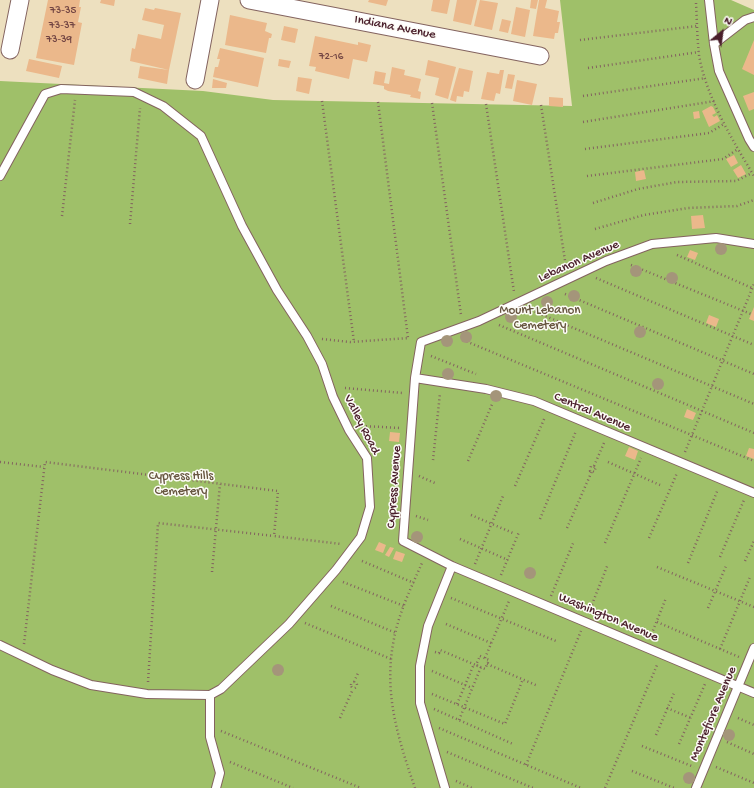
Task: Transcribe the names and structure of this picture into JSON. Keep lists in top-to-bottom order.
{
  "streets": {
    "street": ["Indiana Avenue"],
    "lane": [
      "Lebanon Avenue",
      "Central Avenue",
      "Valley Road",
      "Cypress Avenue",
      "Washington Avenue",
      "Montefiore Avenue"
    ]
  },
  "crossings": [
    ["Lebanon Avenue", "Cypress Avenue"],
    ["Central Avenue", "Cypress Avenue"],
    ["Cypress Avenue", "Washington Avenue"],
    ["Washington Avenue", "Montefiore Avenue"]
  ],
  "parks": ["Mount Lebanon Cemetery", "Cypress Hills Cemetery"],
  "house_numbers": [
    "73-35",
    "73-37",
    "73-39",
    "72-16"
  ],
  "north": "top right"
}
